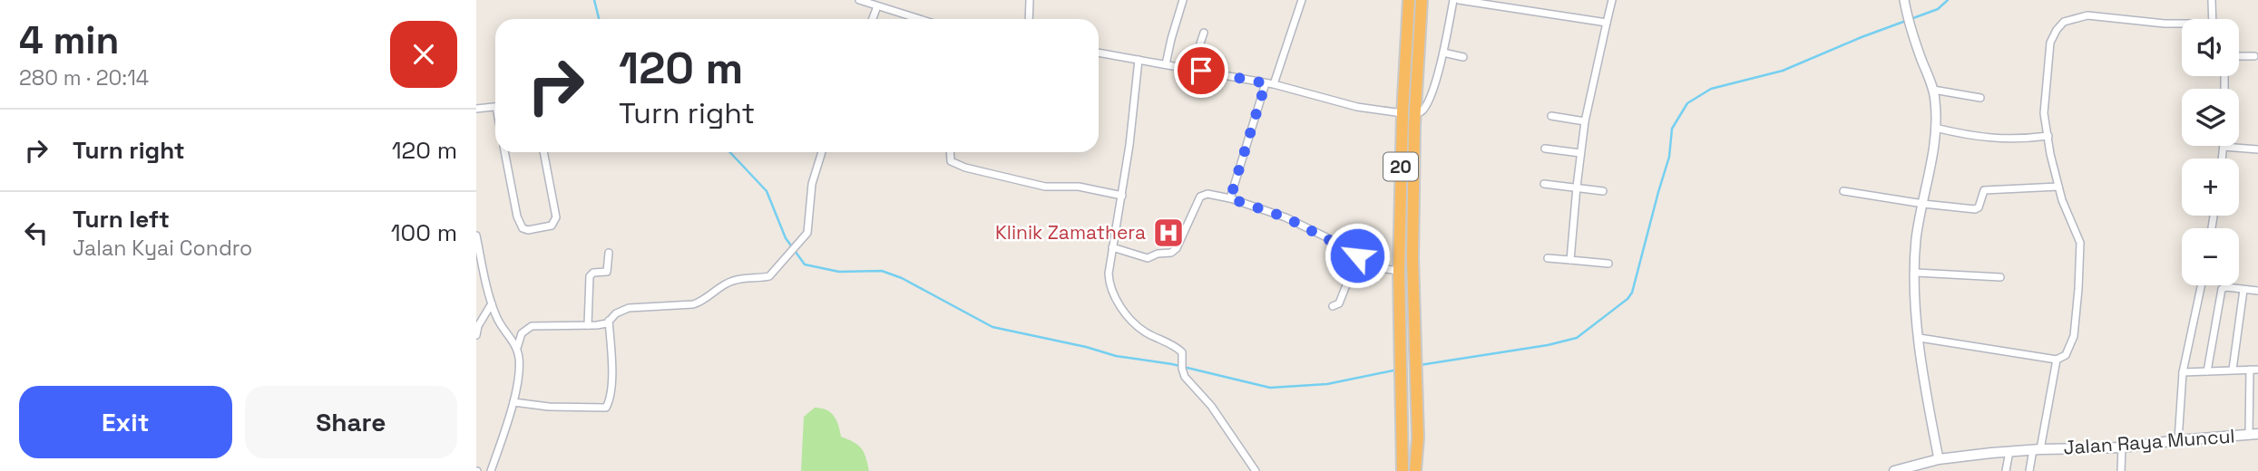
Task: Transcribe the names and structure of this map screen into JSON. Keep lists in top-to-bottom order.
{
  "streets": {
    "highway": ["20"],
    "main road": ["Jalan Raya Muncul"]
  },
  "places": {
    "hospital": ["Klinik Zamathera"]
  },
  "page": {
    "heading": ["4 min", "280 m · 20:14"],
    "map_buttons": ["+", "−"],
    "turn": ["120 m", "Turn right"],
    "list": [
      {
        "name": "Turn right",
        "value": "120 m"
      },
      {
        "name": "Turn left",
        "note": "Jalan Kyai Condro",
        "value": "100 m"
      }
    ],
    "buttons": ["Exit", "Share"]
  }
}
